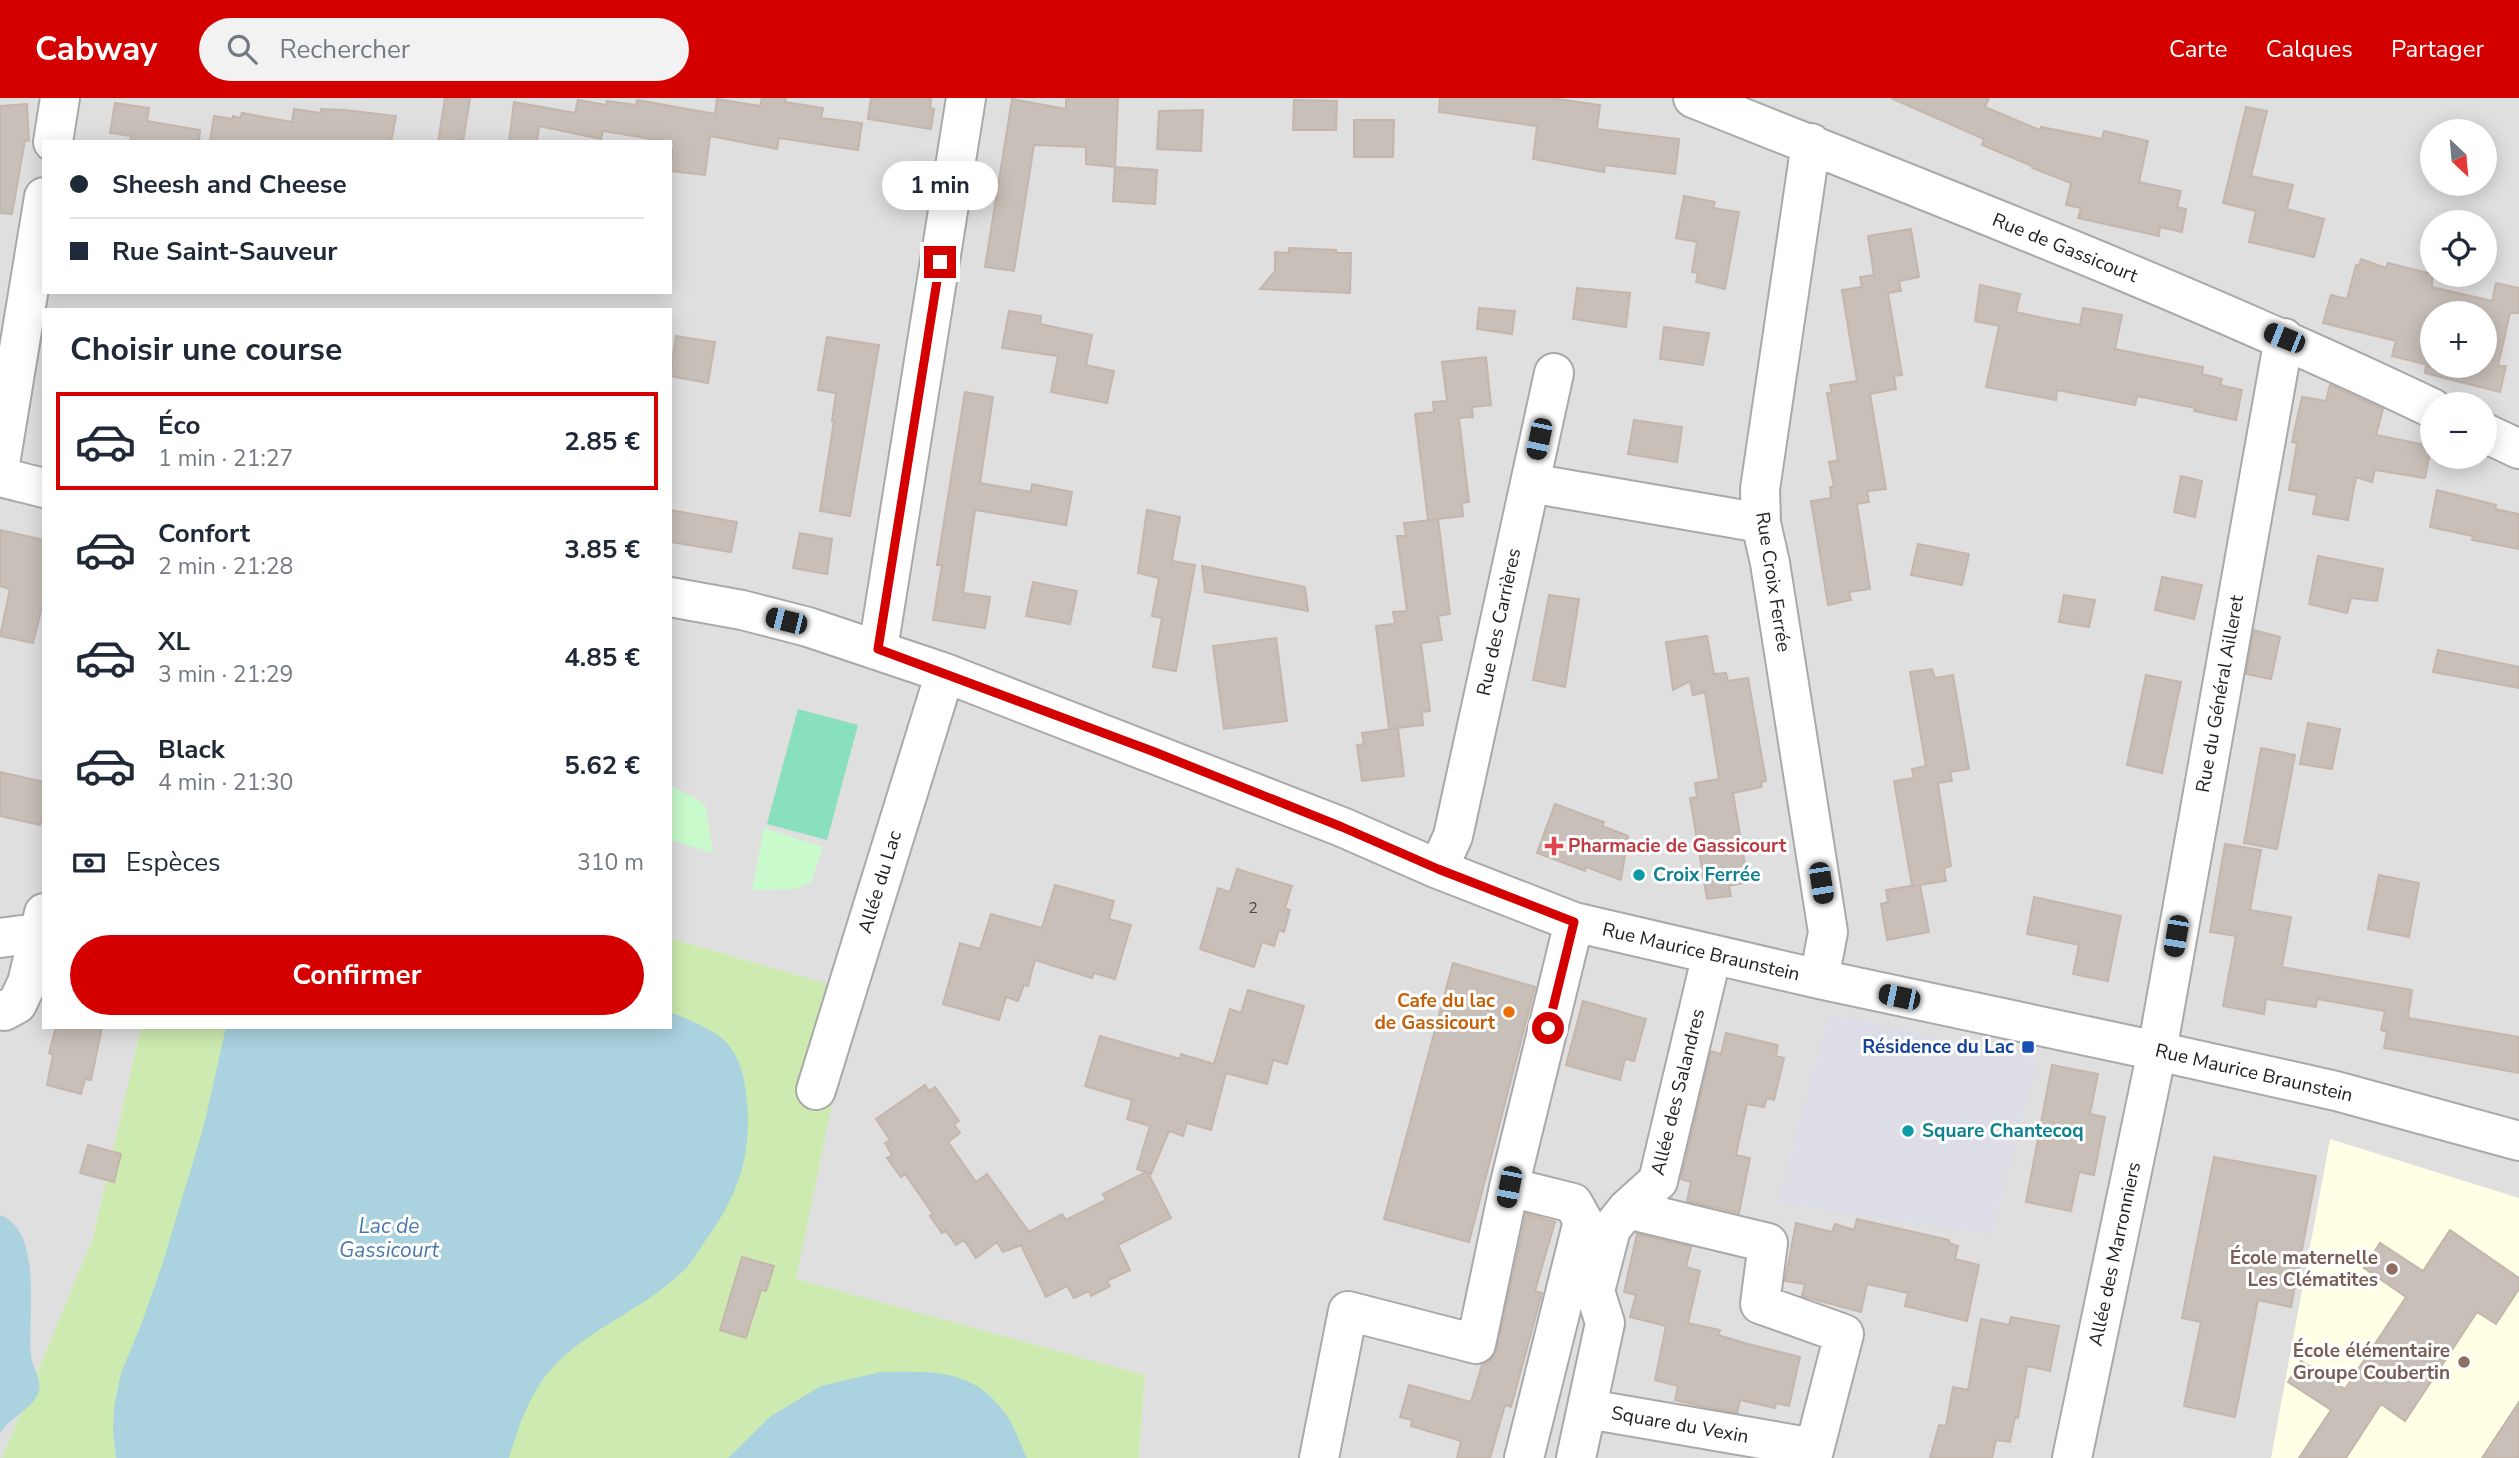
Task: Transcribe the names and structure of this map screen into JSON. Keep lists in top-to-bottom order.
{
  "streets": {
    "street": [
      "Rue de Gassicourt",
      "Rue Croix Ferrée",
      "Rue des Carrières",
      "Rue du Général Ailleret",
      "Allée du Lac",
      "Rue Maurice Braunstein",
      "Allée des Salandres",
      "Allée des Marronniers",
      "Square du Vexin"
    ]
  },
  "crossings": [
    ["Rue de Gassicourt", "Rue Croix Ferrée"],
    ["Rue de Gassicourt", "Rue du Général Ailleret"],
    ["Rue Croix Ferrée", "Rue Maurice Braunstein"],
    ["Rue des Carrières", "Rue Maurice Braunstein"],
    ["Rue du Général Ailleret", "Rue Maurice Braunstein"],
    ["Rue du Général Ailleret", "Allée des Marronniers"],
    ["Allée du Lac", "Rue Maurice Braunstein"],
    ["Rue Maurice Braunstein", "Allée des Salandres"],
    ["Rue Maurice Braunstein", "Allée des Marronniers"],
    ["Allée des Salandres", "Square du Vexin"]
  ],
  "water": ["Lac de Gassicourt"],
  "places": {
    "health": ["Pharmacie de Gassicourt"],
    "other": [
      "Croix Ferrée",
      "Cafe du lac de Gassicourt",
      "Square Chantecoq",
      "École maternelle Les Clématites",
      "École élémentaire Groupe Coubertin"
    ],
    "transit": ["Résidence du Lac"]
  },
  "house_numbers": ["2"],
  "north": "bottom right",
  "page": {
    "header": "Cabway",
    "search": "Rechercher",
    "nav": ["Carte", "Calques", "Partager"],
    "map_buttons": ["+", "−"],
    "banner": ["Sheesh and Cheese", "Rue Saint-Sauveur"],
    "bubble": "1 min",
    "heading": "Choisir une course",
    "list": [
      {
        "name": "Éco",
        "note": "1 min · 21:27",
        "value": "2.85 €"
      },
      {
        "name": "Confort",
        "note": "2 min · 21:28",
        "value": "3.85 €"
      },
      {
        "name": "XL",
        "note": "3 min · 21:29",
        "value": "4.85 €"
      },
      {
        "name": "Black",
        "note": "4 min · 21:30",
        "value": "5.62 €"
      }
    ],
    "pay": ["Espèces", "310 m"],
    "buttons": "Confirmer"
  }
}
